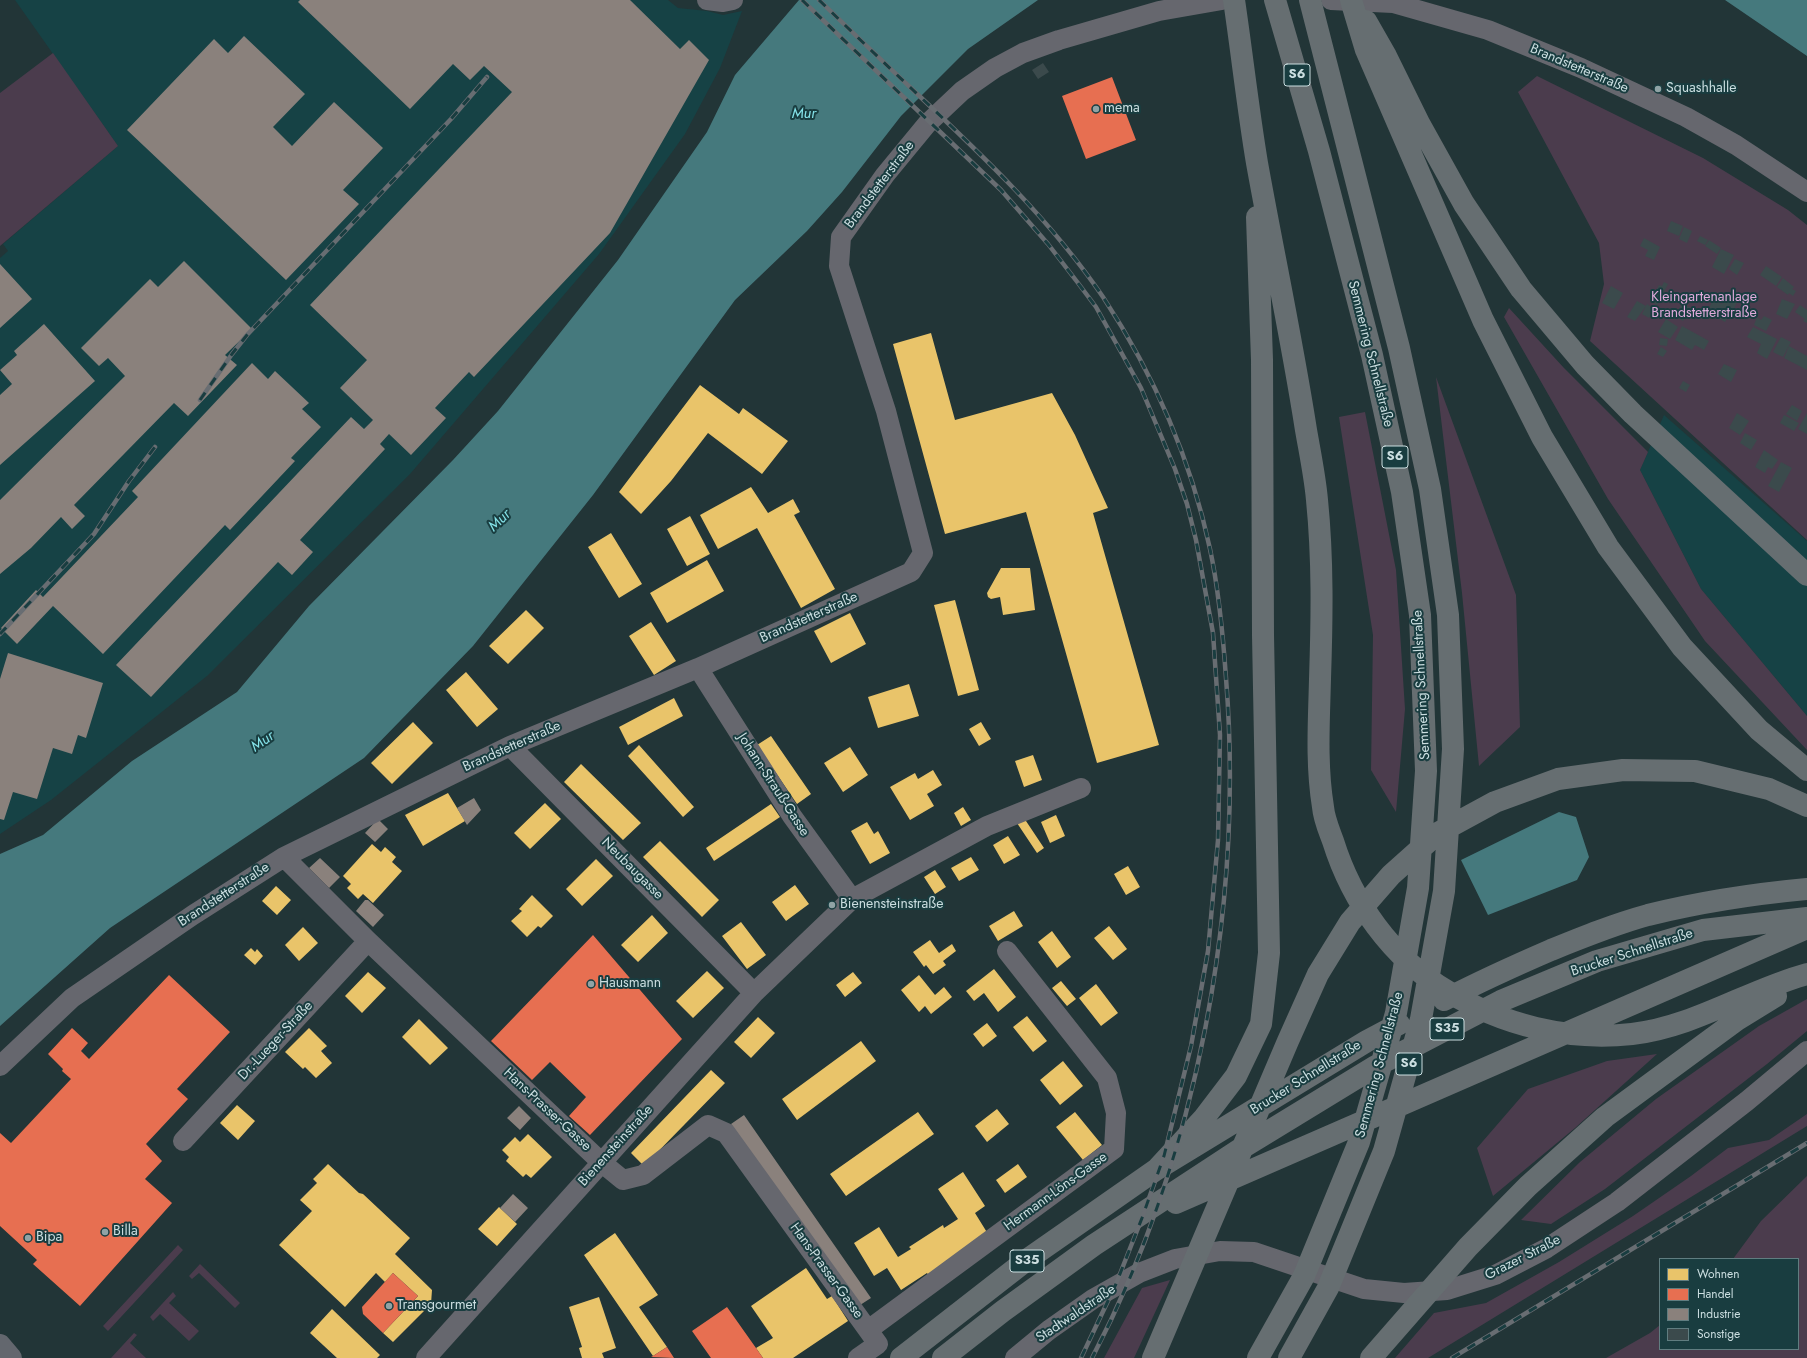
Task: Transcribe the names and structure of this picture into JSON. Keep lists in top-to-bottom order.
{
  "streets": {
    "highway": [
      "S6",
      "Semmering Schnellstraße",
      "Brucker Schnellstraße",
      "S35"
    ],
    "street": [
      "Brandstetterstraße",
      "Johann-Strauß-Gasse",
      "Neubaugasse",
      "Dr.-Lueger-Straße",
      "Hans-Prasser-Gasse",
      "Bienensteinstraße",
      "Hermann-Löns-Gasse",
      "Grazer Straße",
      "Stadtwaldstraße"
    ]
  },
  "crossings": [
    ["Brandstetterstraße", "Johann-Strauß-Gasse"],
    ["Brandstetterstraße", "Neubaugasse"],
    ["Brandstetterstraße", "Hans-Prasser-Gasse"],
    ["Johann-Strauß-Gasse", "Bienensteinstraße"],
    ["Neubaugasse", "Bienensteinstraße"],
    ["Dr.-Lueger-Straße", "Hans-Prasser-Gasse"],
    ["Hans-Prasser-Gasse", "Bienensteinstraße"],
    ["Hans-Prasser-Gasse", "Hermann-Löns-Gasse"],
    ["Grazer Straße", "Stadtwaldstraße"]
  ],
  "water": ["Mur"],
  "parks": ["Kleingartenanlage Brandstetterstraße"],
  "places": [
    "Squashhalle",
    "mema",
    "Bienensteinstraße",
    "Hausmann",
    "Billa",
    "Bipa",
    "Transgourmet"
  ],
  "legend": [
    "Wohnen",
    "Handel",
    "Industrie",
    "Sonstige"
  ]
}
